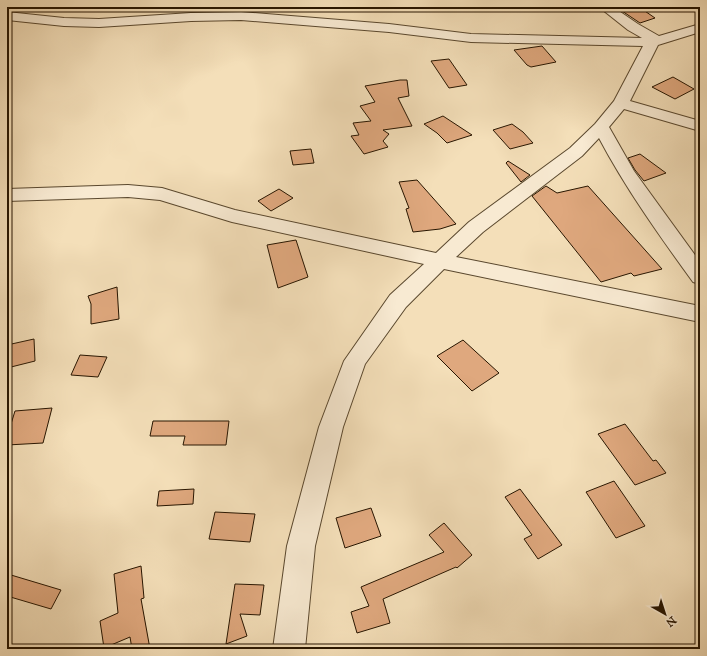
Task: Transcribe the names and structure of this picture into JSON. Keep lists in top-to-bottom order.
{
  "north": "bottom right"
}
